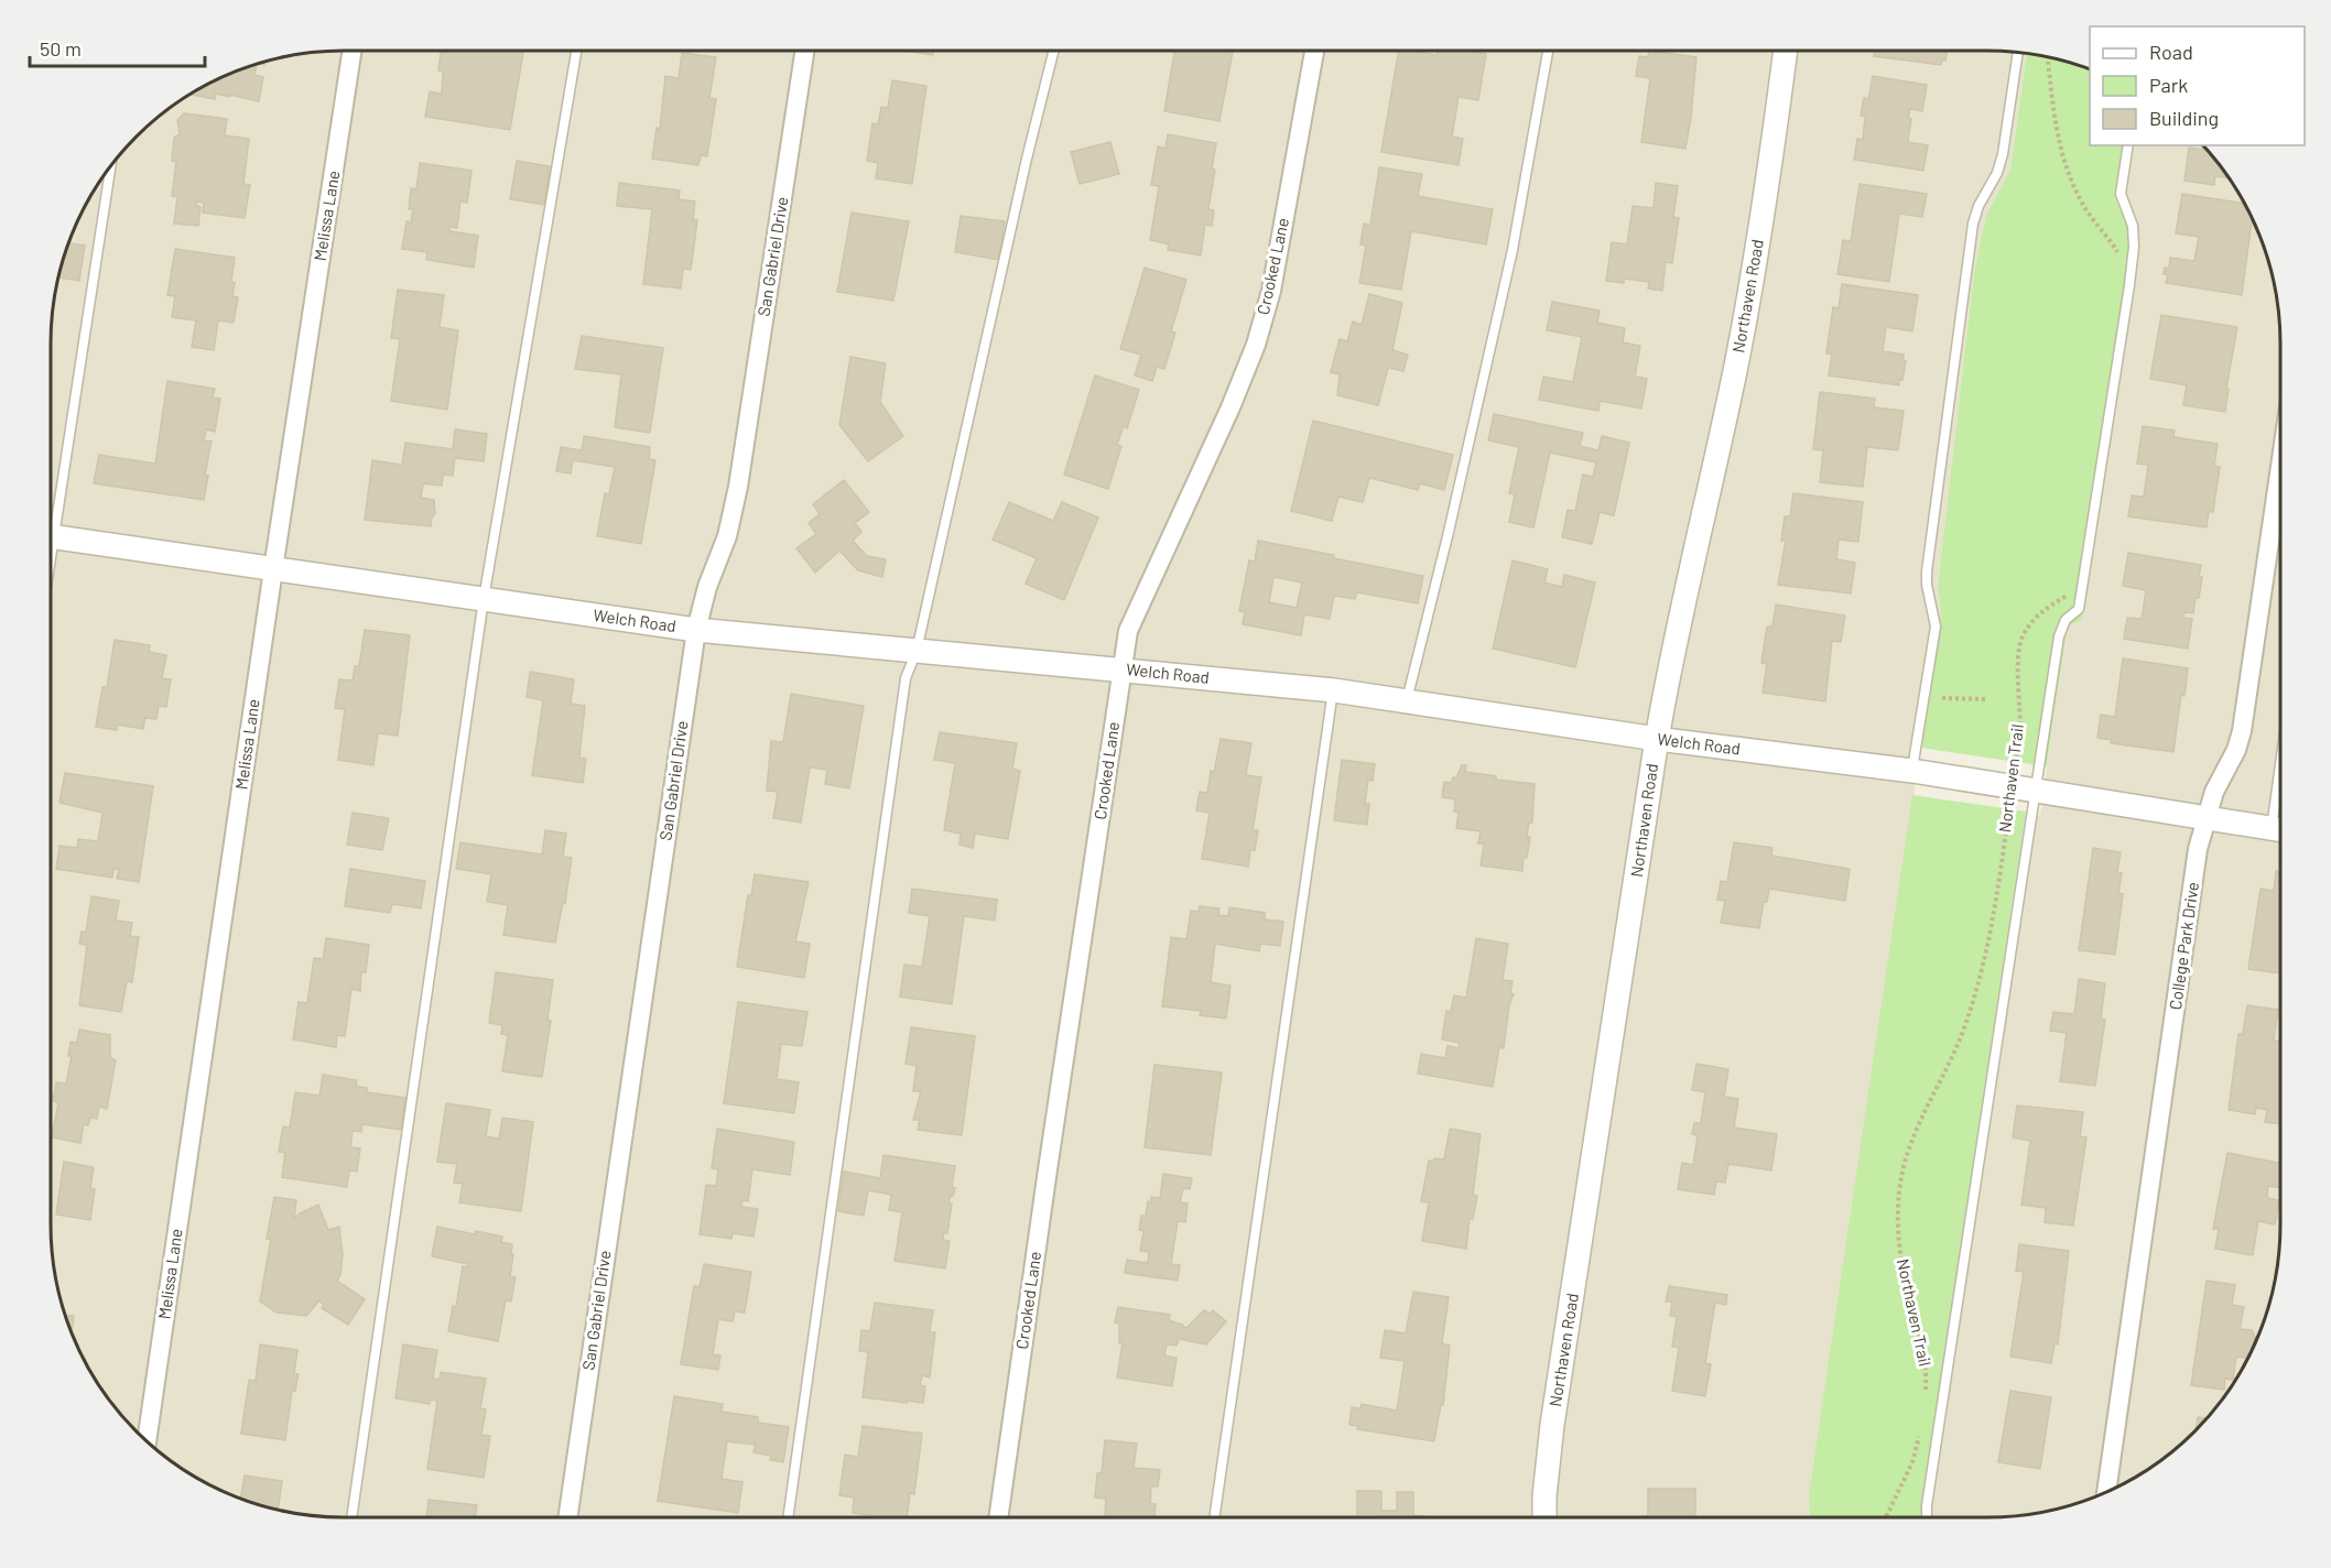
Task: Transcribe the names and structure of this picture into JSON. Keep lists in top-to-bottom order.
{
  "streets": {
    "street": [
      "Melissa Lane",
      "San Gabriel Drive",
      "Crooked Lane",
      "Northaven Road",
      "Welch Road",
      "College Park Drive"
    ],
    "path": ["Northaven Trail"]
  },
  "crossings": [
    ["Melissa Lane", "Welch Road"],
    ["San Gabriel Drive", "Welch Road"],
    ["Crooked Lane", "Welch Road"],
    ["Northaven Road", "Welch Road"],
    ["Welch Road", "Northaven Trail"],
    ["Welch Road", "College Park Drive"]
  ],
  "legend": ["Road", "Park", "Building"],
  "scale_bar": "50 m"
}
